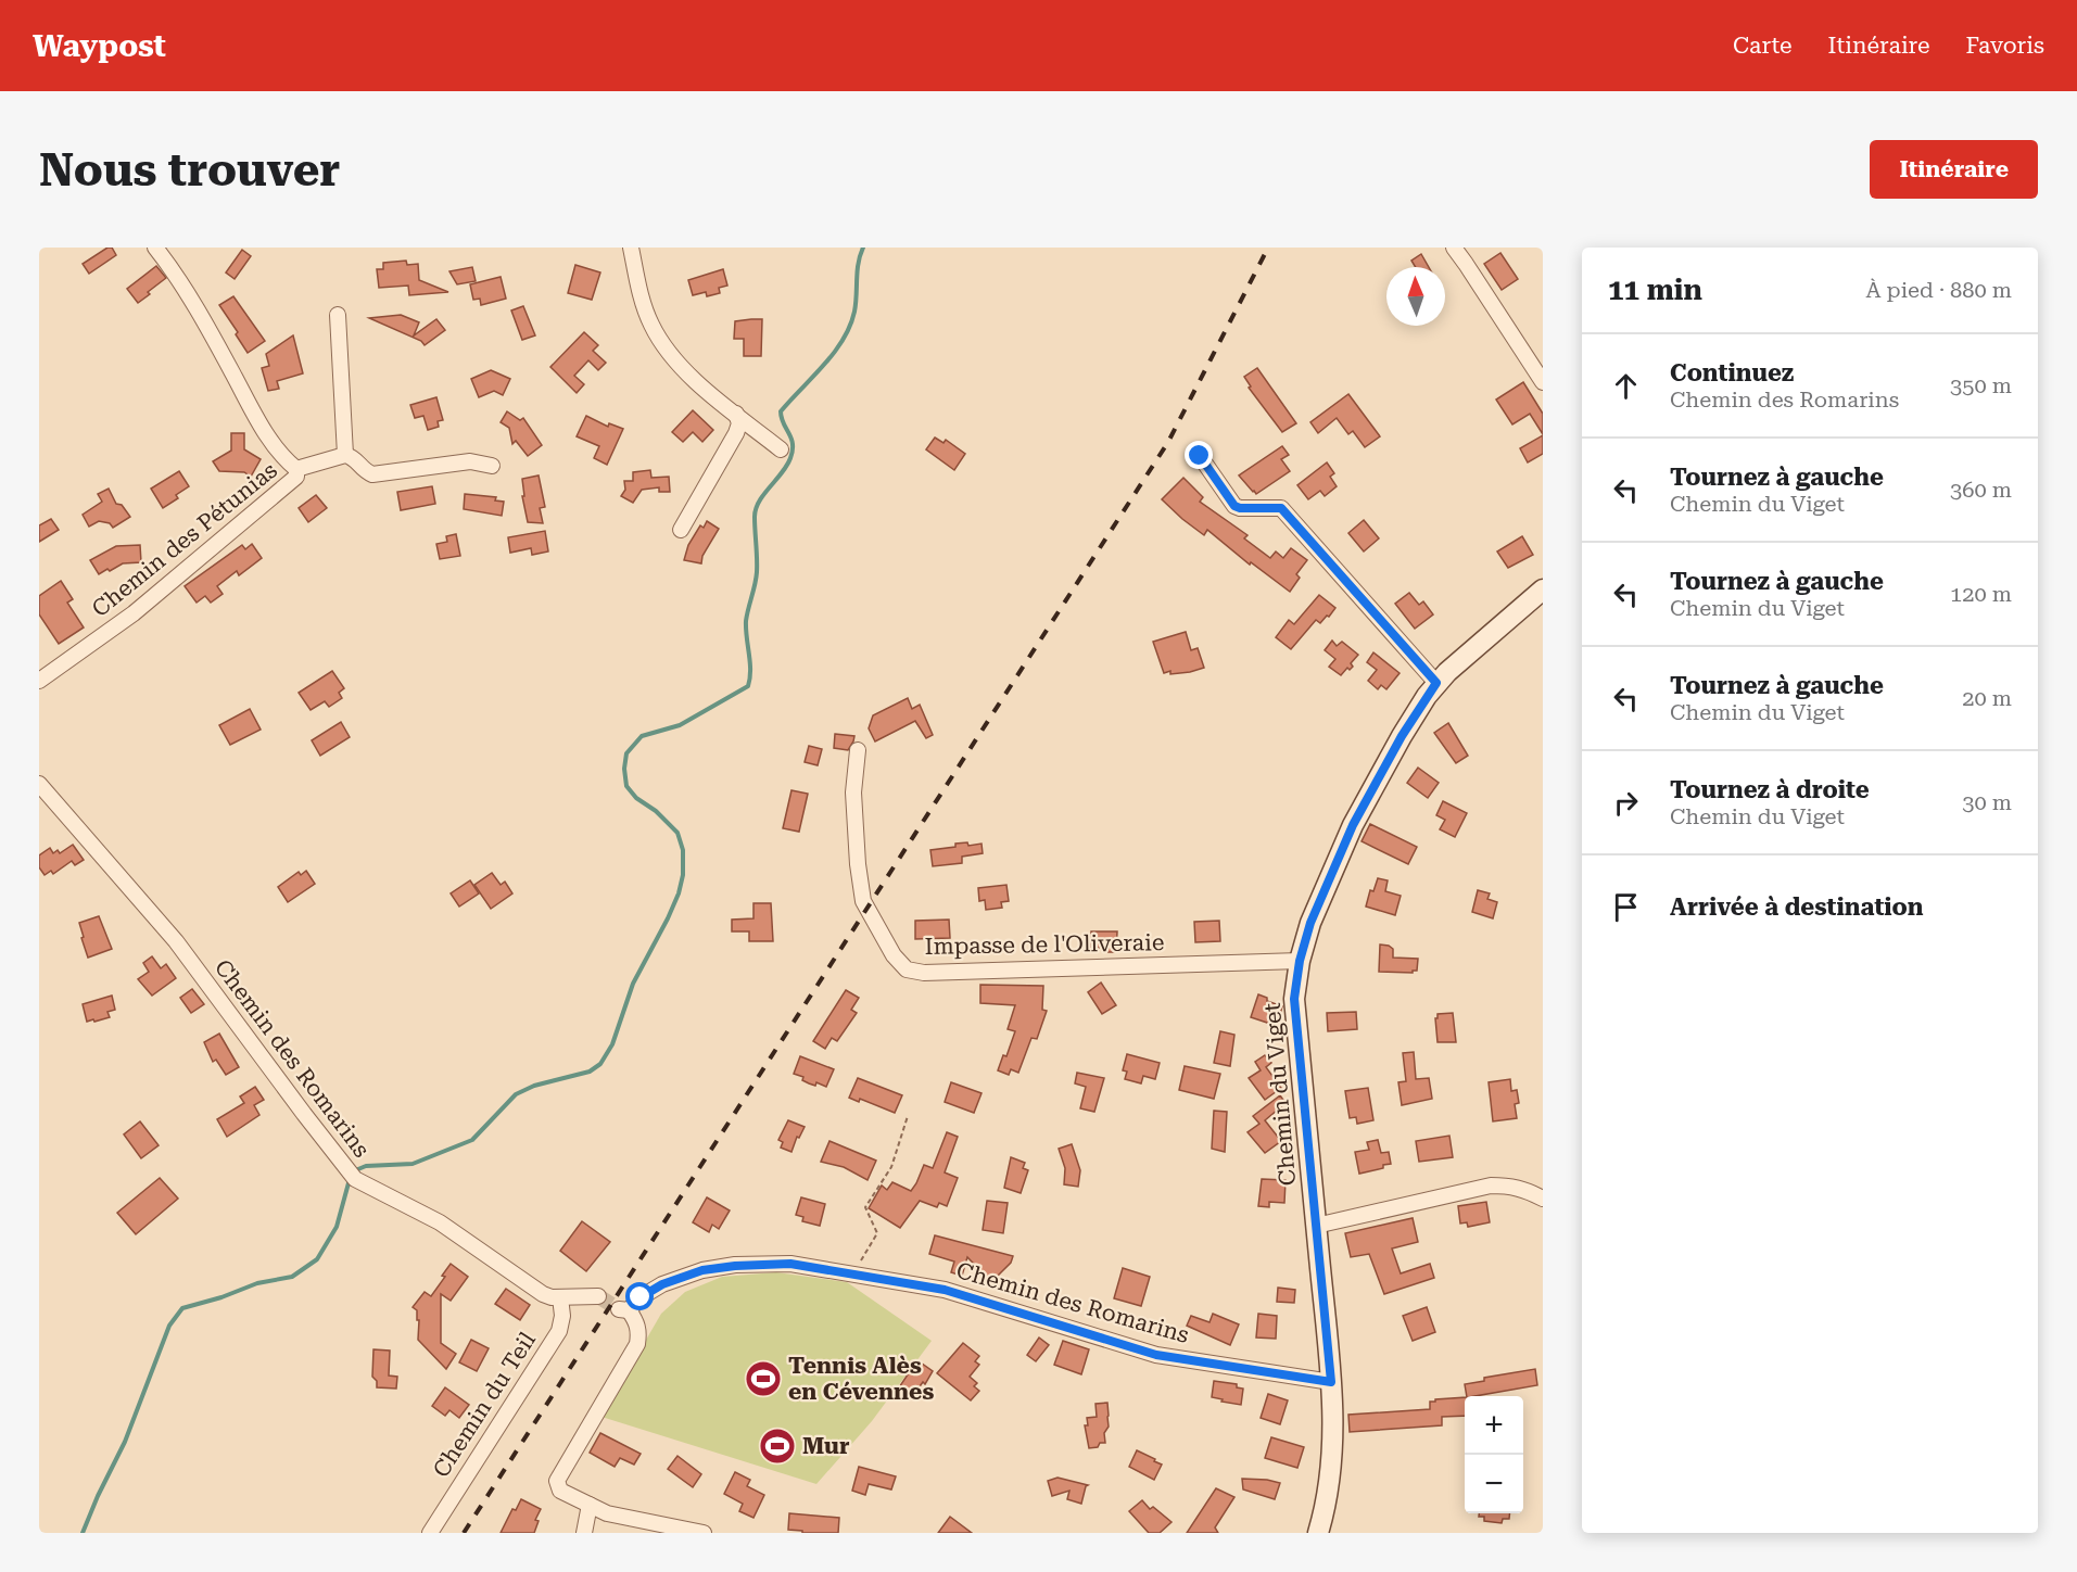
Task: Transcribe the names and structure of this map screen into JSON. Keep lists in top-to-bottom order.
{
  "streets": {
    "street": [
      "Chemin des Pétunias",
      "Impasse de l'Oliveraie",
      "Chemin des Romarins",
      "Chemin du Viget",
      "Chemin du Teil"
    ]
  },
  "crossings": [
    ["Impasse de l'Oliveraie", "Chemin du Viget"],
    ["Chemin des Romarins", "Chemin du Viget"],
    ["Chemin des Romarins", "Chemin du Teil"]
  ],
  "places": {
    "sports": ["Tennis Alès en Cévennes", "Mur"]
  },
  "north": "top",
  "page": {
    "header": "Waypost",
    "nav": ["Carte", "Itinéraire", "Favoris"],
    "buttons": "Itinéraire",
    "title": "Nous trouver",
    "heading": ["11 min", "À pied · 880 m"],
    "list": [
      ["Continuez", "Chemin des Romarins", "350 m"],
      ["Tournez à gauche", "Chemin du Viget", "360 m"],
      ["Tournez à gauche", "Chemin du Viget", "120 m"],
      ["Tournez à gauche", "Chemin du Viget", "20 m"],
      ["Tournez à droite", "Chemin du Viget", "30 m"],
      "Arrivée à destination"
    ],
    "map_buttons": ["+", "−"]
  }
}
